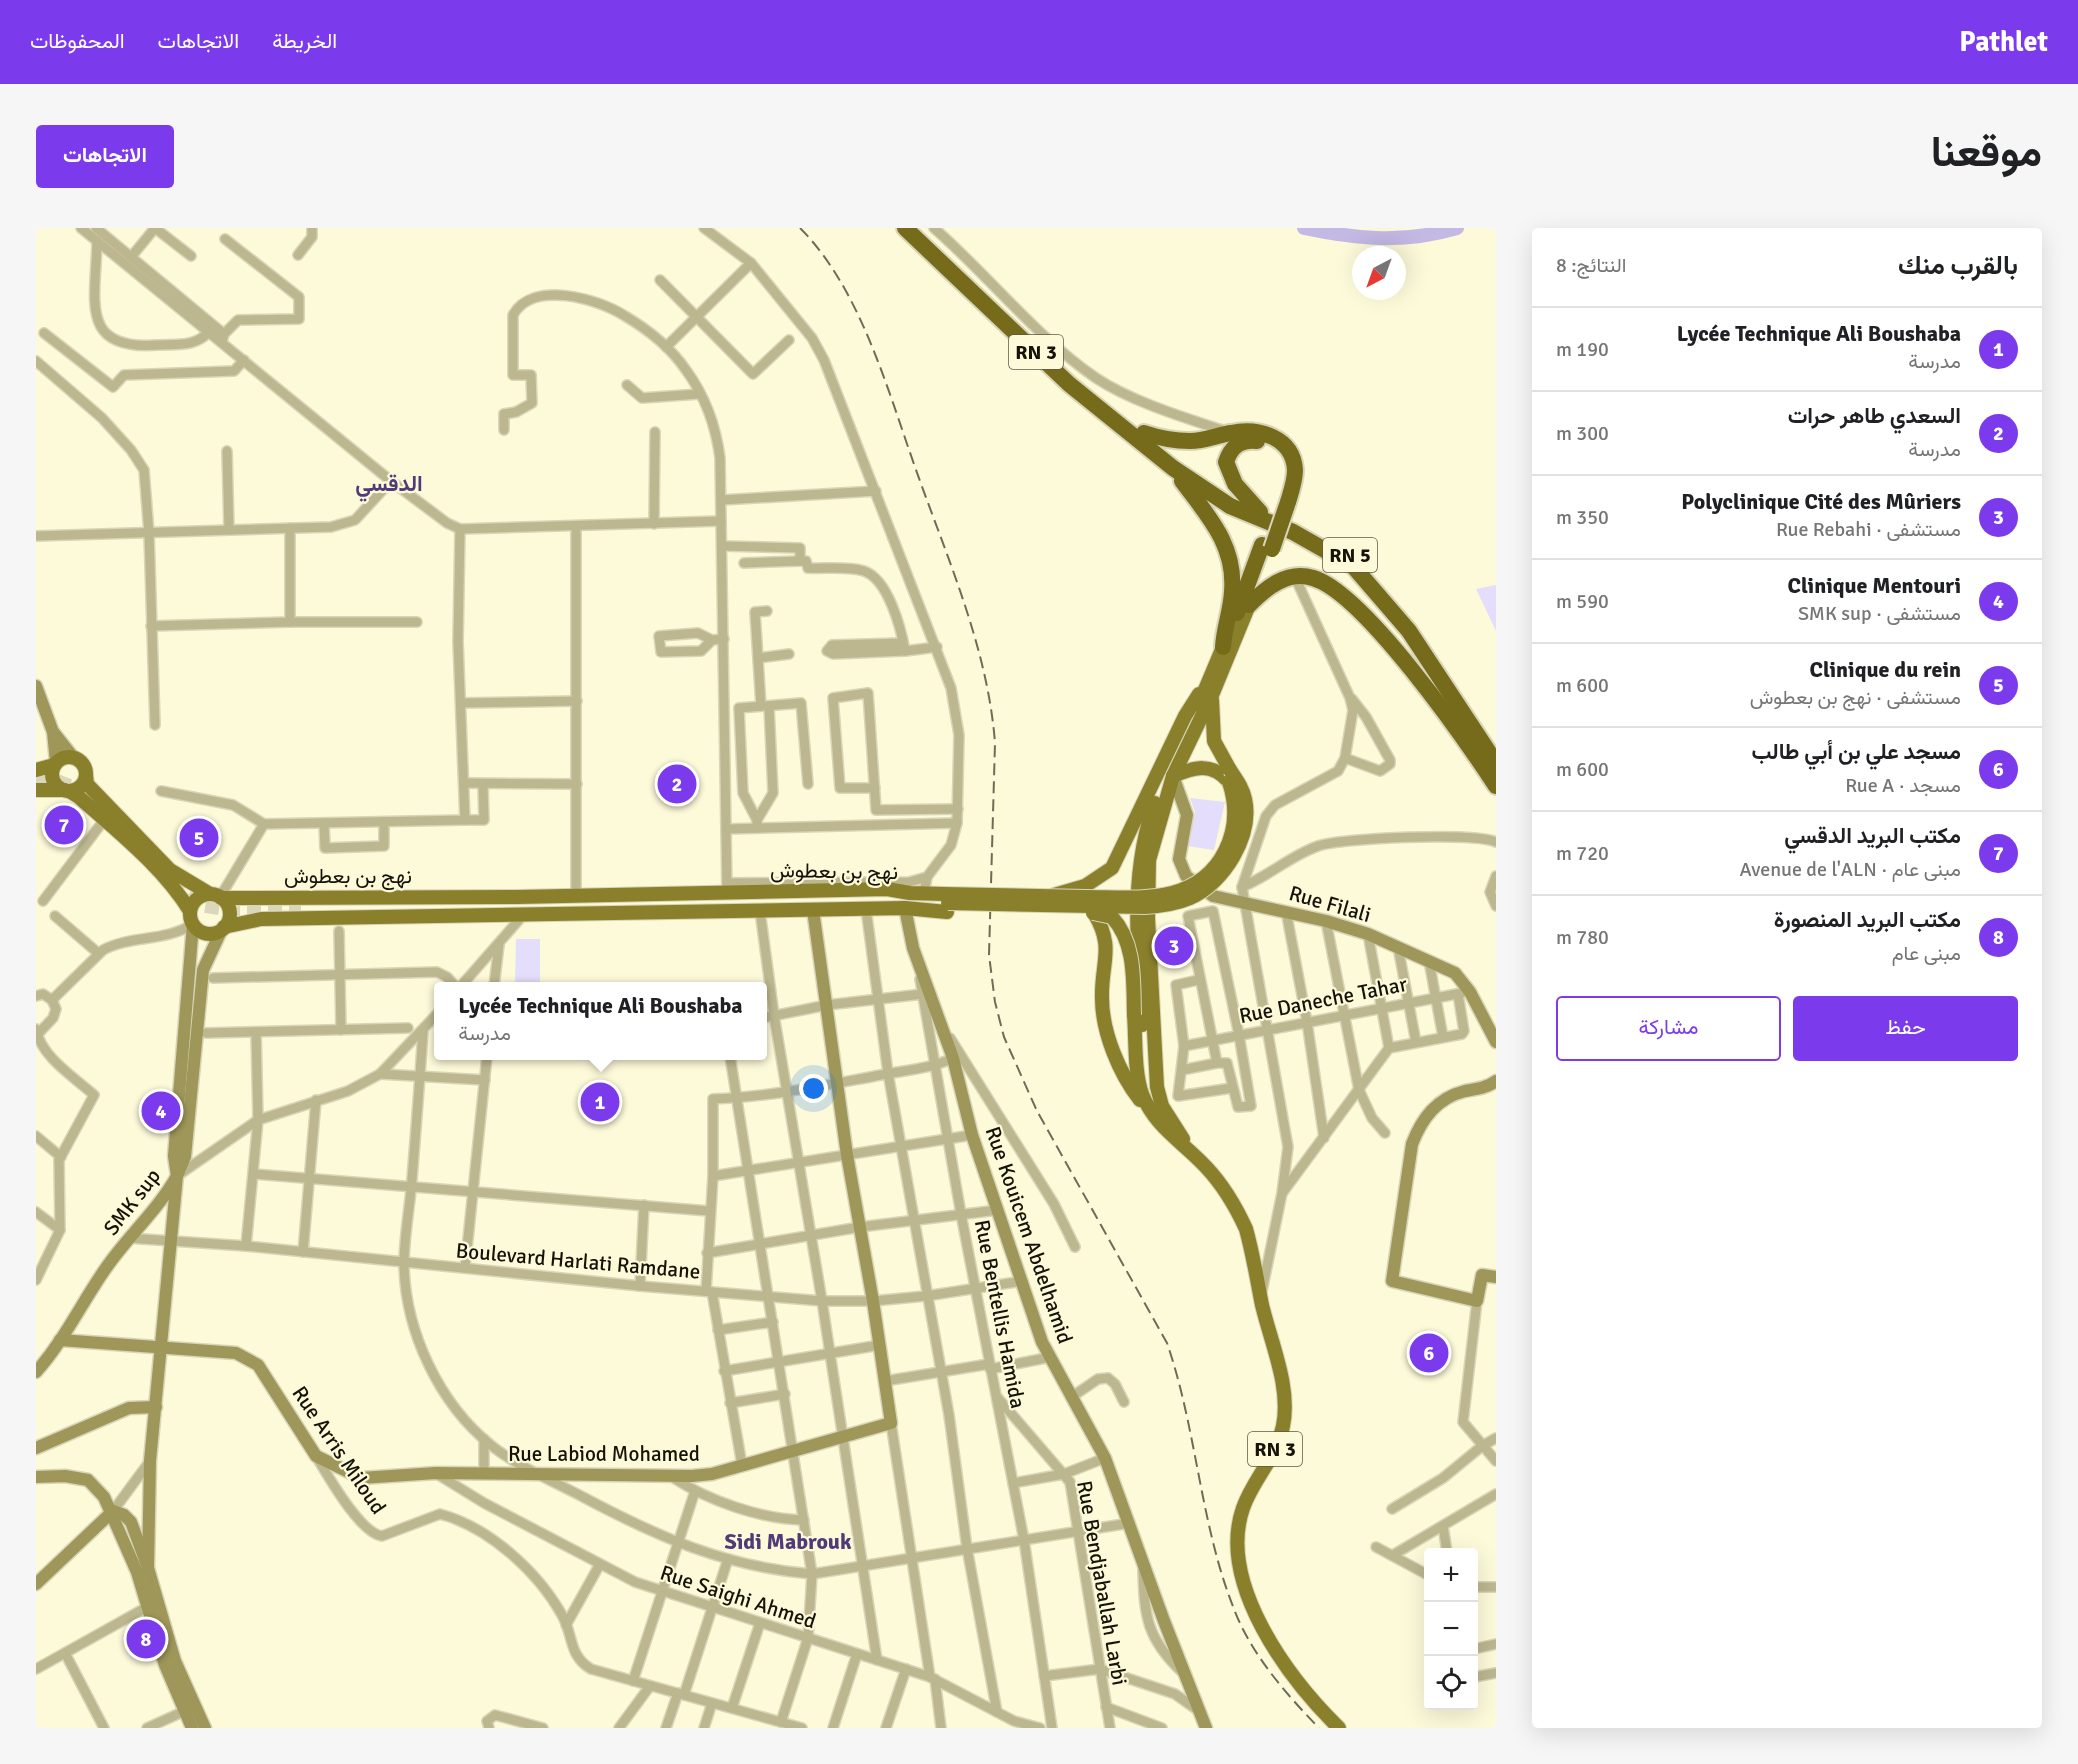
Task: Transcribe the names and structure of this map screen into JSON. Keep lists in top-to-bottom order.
{
  "streets": {
    "highway": ["RN 3", "RN 5"],
    "main road": ["نهج بن بعطوش"],
    "street": [
      "Rue Filali",
      "Rue Daneche Tahar",
      "SMK sup",
      "Rue Kouicem Abdelhamid",
      "Boulevard Harlati Ramdane",
      "Rue Bentellis Hamida",
      "Rue Arris Miloud",
      "Rue Labiod Mohamed",
      "Rue Bendjaballah Larbi",
      "Rue Saighi Ahmed"
    ]
  },
  "crossings": [
    ["RN 3", "RN 5"],
    ["نهج بن بعطوش", "SMK sup"],
    ["Rue Filali", "Rue Daneche Tahar"],
    ["SMK sup", "Boulevard Harlati Ramdane"],
    ["SMK sup", "Rue Arris Miloud"],
    ["Rue Kouicem Abdelhamid", "Boulevard Harlati Ramdane"],
    ["Rue Kouicem Abdelhamid", "Rue Bentellis Hamida"],
    ["Boulevard Harlati Ramdane", "Rue Bentellis Hamida"],
    ["Rue Bentellis Hamida", "Rue Bendjaballah Larbi"],
    ["Rue Arris Miloud", "Rue Labiod Mohamed"],
    ["Rue Labiod Mohamed", "Rue Saighi Ahmed"]
  ],
  "districts": ["الدقسي", "Sidi Mabrouk"],
  "north": "bottom left",
  "page": {
    "header": "Pathlet",
    "nav": ["الخريطة", "الاتجاهات", "المحفوظات"],
    "title": "موقعنا",
    "buttons": [
      "الاتجاهات",
      ["حفظ", "مشاركة"]
    ],
    "heading": ["بالقرب منك", "النتائج: 8"],
    "list": [
      {
        "mark": "1",
        "name": "Lycée Technique Ali Boushaba",
        "note": "مدرسة",
        "value": "190 m"
      },
      {
        "mark": "2",
        "name": "السعدي طاهر حرات",
        "note": "مدرسة",
        "value": "300 m"
      },
      {
        "mark": "3",
        "name": "Polyclinique Cité des Mûriers",
        "note": "مستشفى · Rue Rebahi",
        "value": "350 m"
      },
      {
        "mark": "4",
        "name": "Clinique Mentouri",
        "note": "مستشفى · SMK sup",
        "value": "590 m"
      },
      {
        "mark": "5",
        "name": "Clinique du rein",
        "note": "مستشفى · نهج بن بعطوش",
        "value": "600 m"
      },
      {
        "mark": "6",
        "name": "مسجد علي بن أبي طالب",
        "note": "مسجد · Rue A",
        "value": "600 m"
      },
      {
        "mark": "7",
        "name": "مكتب البريد الدقسي",
        "note": "مبنى عام · Avenue de l'ALN",
        "value": "720 m"
      },
      {
        "mark": "8",
        "name": "مكتب البريد المنصورة",
        "note": "مبنى عام",
        "value": "780 m"
      }
    ],
    "pins": [
      "2",
      "7",
      "5",
      "3",
      "1",
      "4",
      "6",
      "8"
    ],
    "popup": ["Lycée Technique Ali Boushaba", "مدرسة"],
    "map_buttons": ["+", "−"]
  }
}
